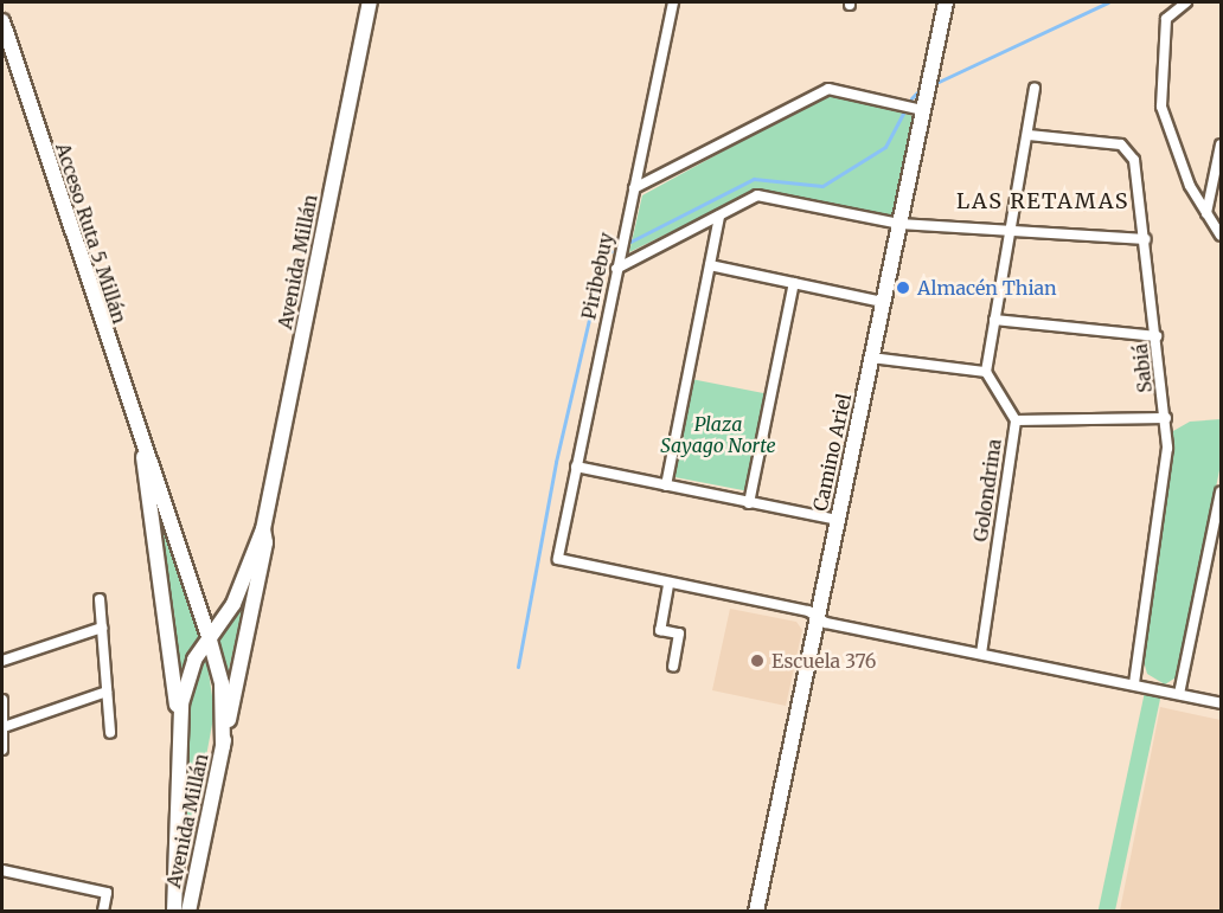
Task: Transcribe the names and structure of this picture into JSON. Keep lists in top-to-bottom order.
{
  "streets": {
    "street": [
      "Acceso Ruta 5 Millán",
      "Avenida Millán",
      "Piribebuy",
      "Sabiá",
      "Camino Ariel",
      "Golondrina"
    ]
  },
  "crossings": [
    ["Acceso Ruta 5 Millán", "Avenida Millán"]
  ],
  "districts": ["LAS RETAMAS"],
  "parks": ["Plaza Sayago Norte"],
  "places": ["Almacén Thian", "Escuela 376"]
}
